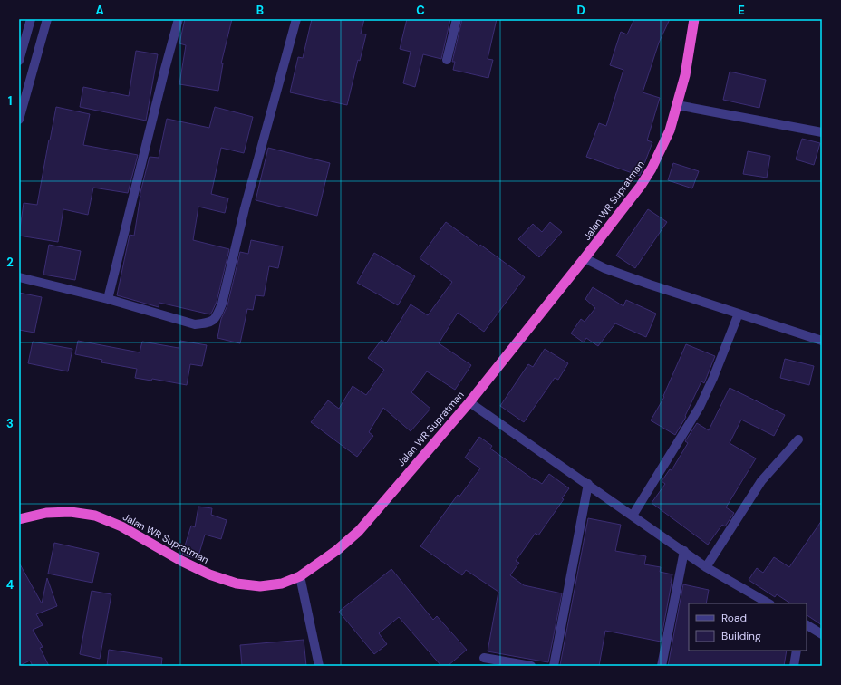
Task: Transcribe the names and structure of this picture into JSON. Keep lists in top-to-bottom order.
{
  "streets": {
    "highway": ["Jalan WR Supratman"]
  },
  "legend": ["Road", "Building"],
  "grid": {
    "columns": [
      "A",
      "B",
      "C",
      "D",
      "E"
    ],
    "rows": [
      "1",
      "2",
      "3",
      "4"
    ]
  }
}
